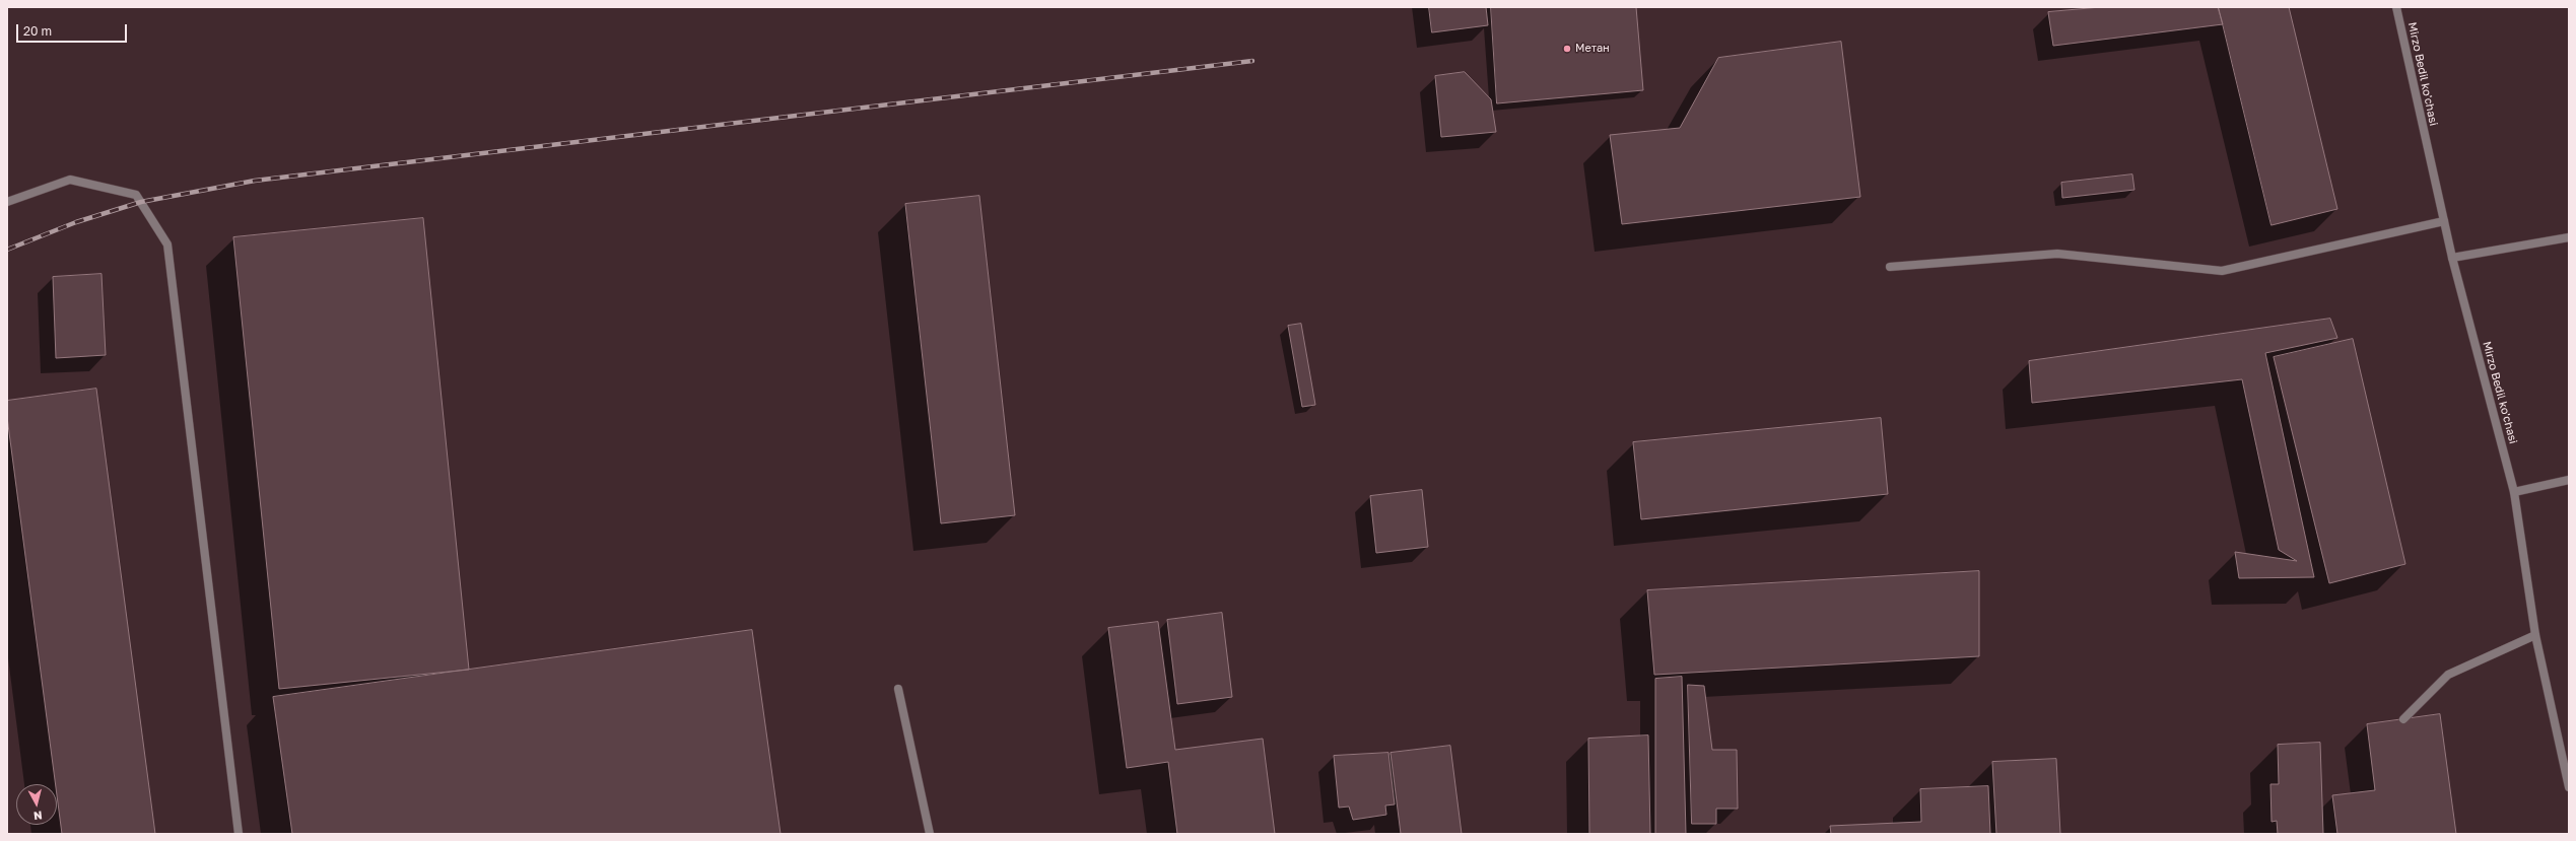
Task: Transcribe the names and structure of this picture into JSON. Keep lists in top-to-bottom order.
{
  "streets": {
    "street": ["Mirzo Bedil ko'chasi"]
  },
  "places": ["Метан"],
  "scale_bar": "20 m",
  "north": "bottom"
}
